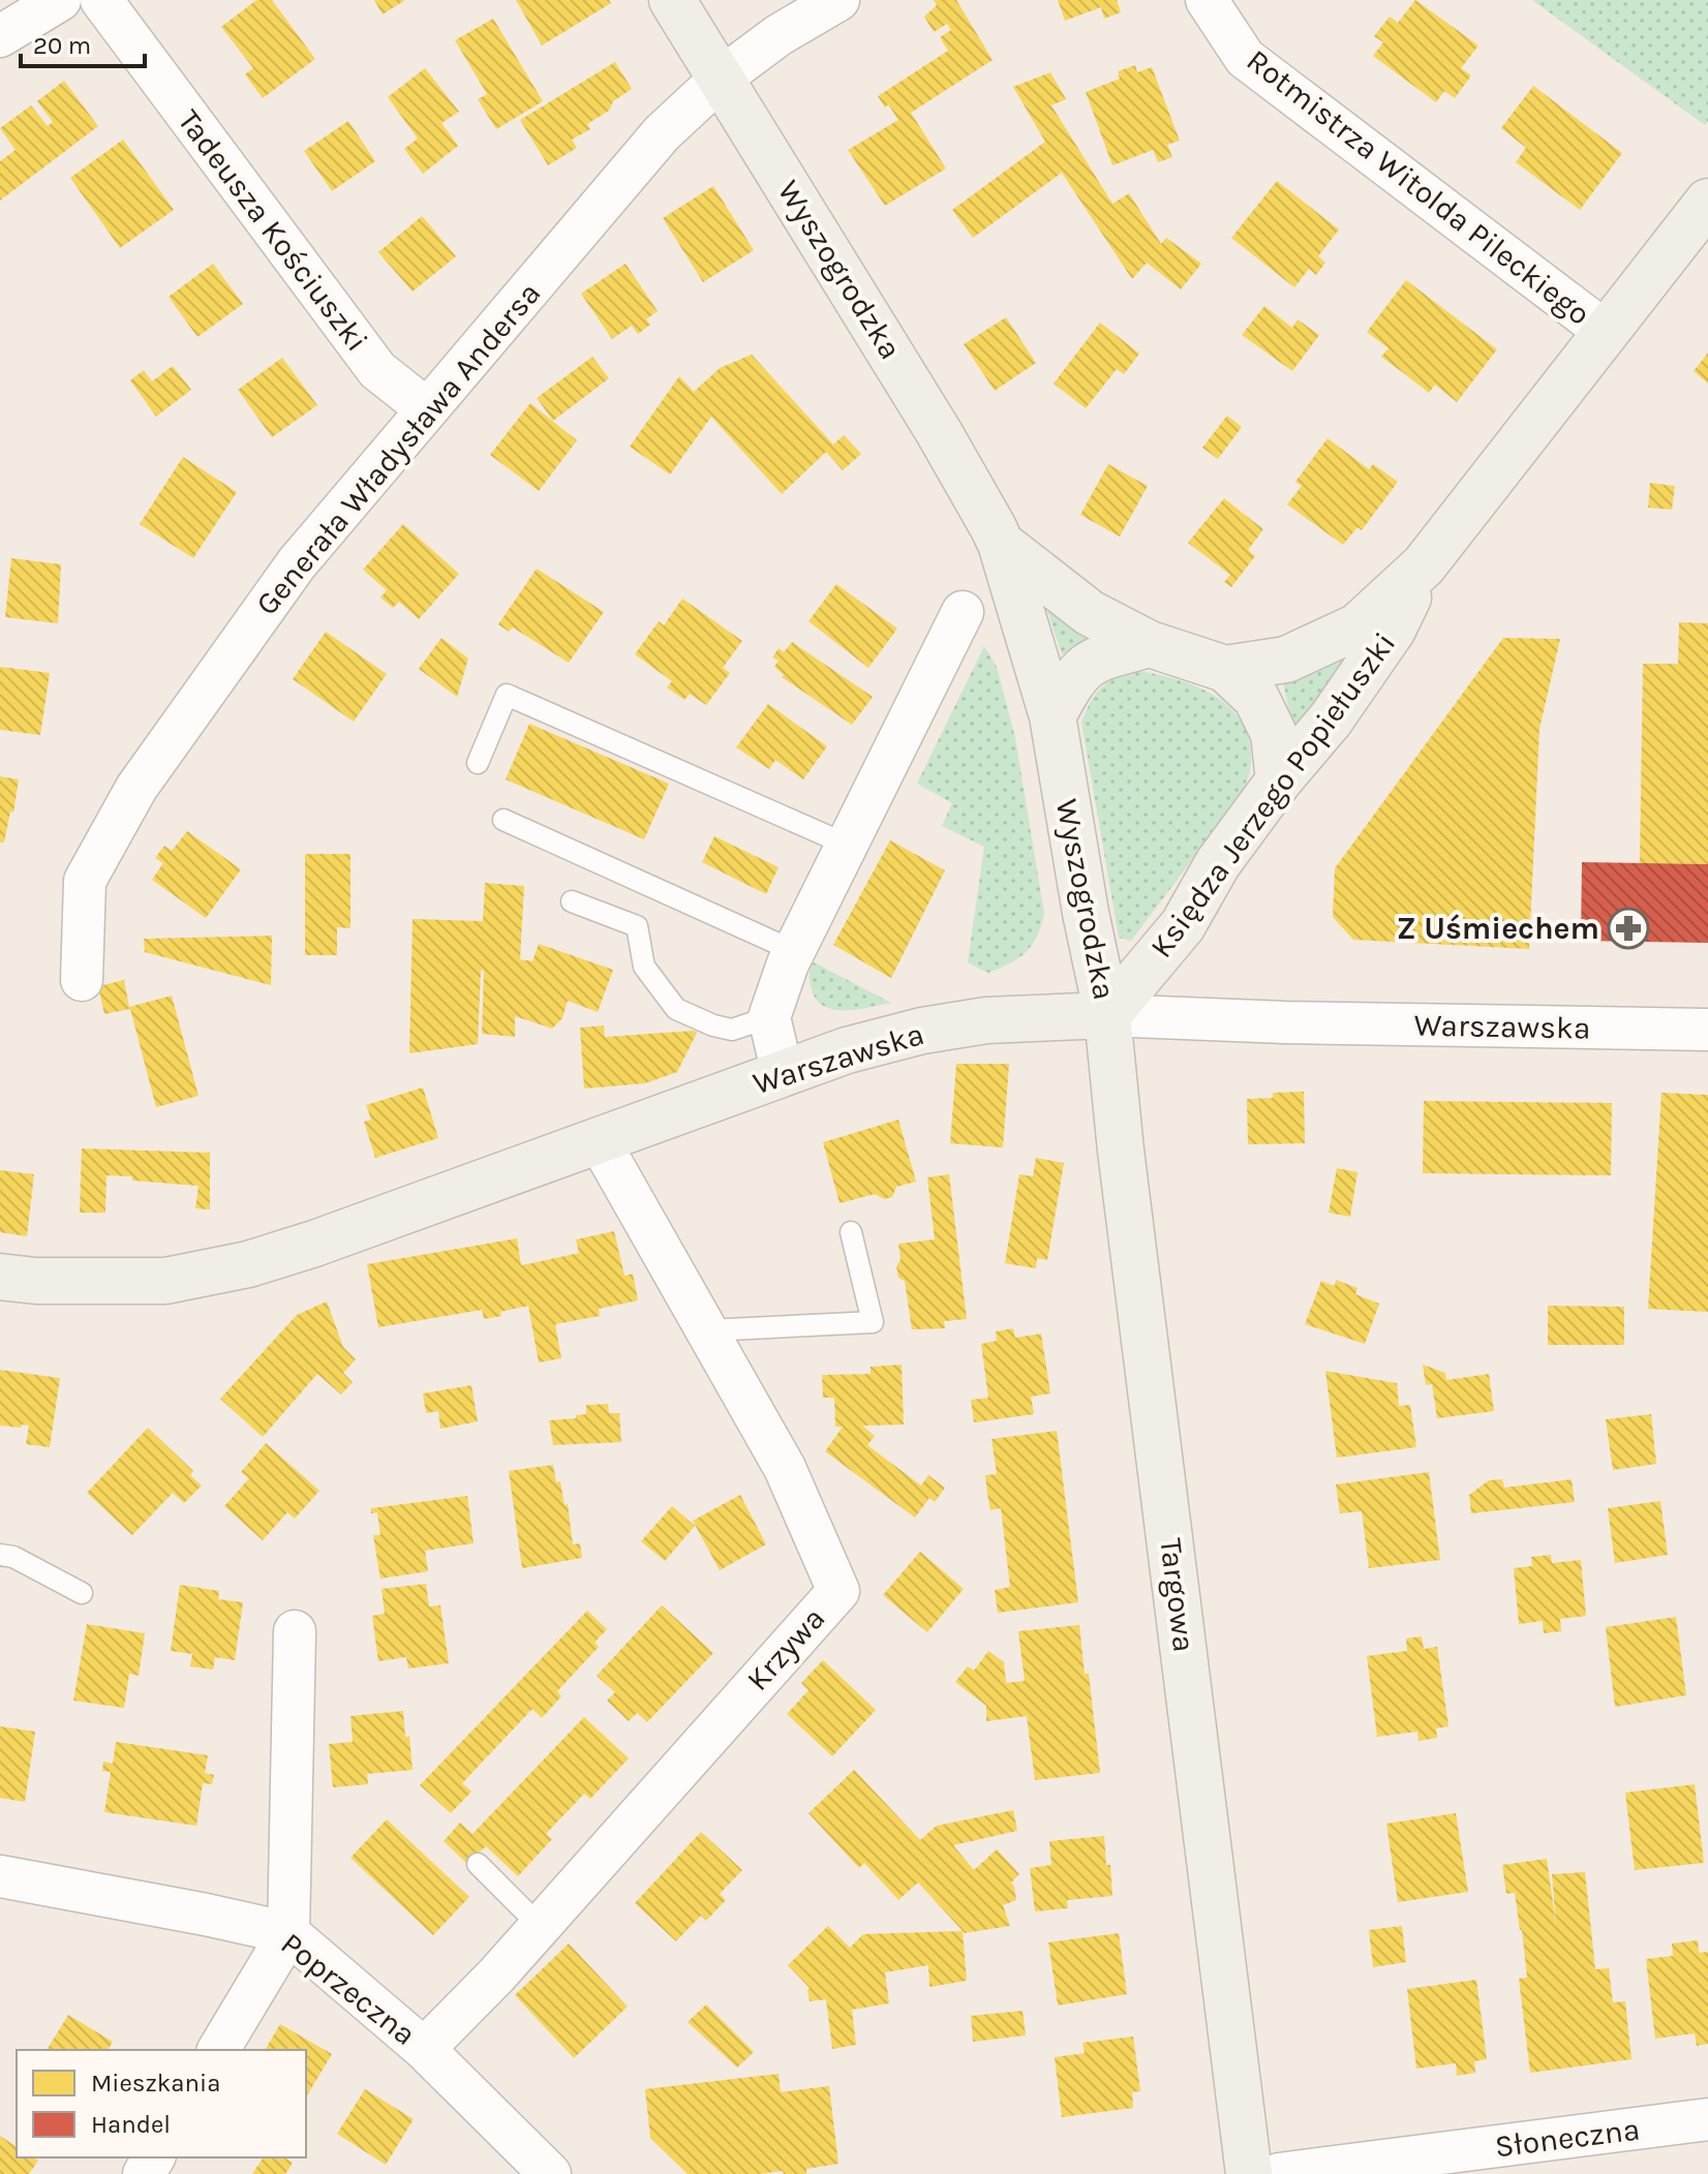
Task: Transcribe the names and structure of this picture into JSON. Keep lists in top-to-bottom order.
{
  "streets": {
    "main road": [
      "Wyszogrodzka",
      "Księdza Jerzego Popiełuszki",
      "Warszawska",
      "Targowa"
    ],
    "street": [
      "Rotmistrza Witolda Pileckiego",
      "Tadeusza Kościuszki",
      "Generała Władysława Andersa",
      "Krzywa",
      "Poprzeczna",
      "Słoneczna"
    ]
  },
  "crossings": [
    ["Rotmistrza Witolda Pileckiego", "Księdza Jerzego Popiełuszki"],
    ["Tadeusza Kościuszki", "Generała Władysława Andersa"],
    ["Wyszogrodzka", "Generała Władysława Andersa"],
    ["Wyszogrodzka", "Księdza Jerzego Popiełuszki"],
    ["Wyszogrodzka", "Warszawska"],
    ["Wyszogrodzka", "Targowa"],
    ["Księdza Jerzego Popiełuszki", "Warszawska"],
    ["Księdza Jerzego Popiełuszki", "Targowa"],
    ["Warszawska", "Targowa"],
    ["Warszawska", "Krzywa"],
    ["Krzywa", "Poprzeczna"]
  ],
  "places": {
    "pharmacy": ["Z Uśmiechem"]
  },
  "legend": ["Mieszkania", "Handel"],
  "scale_bar": "20 m"
}
